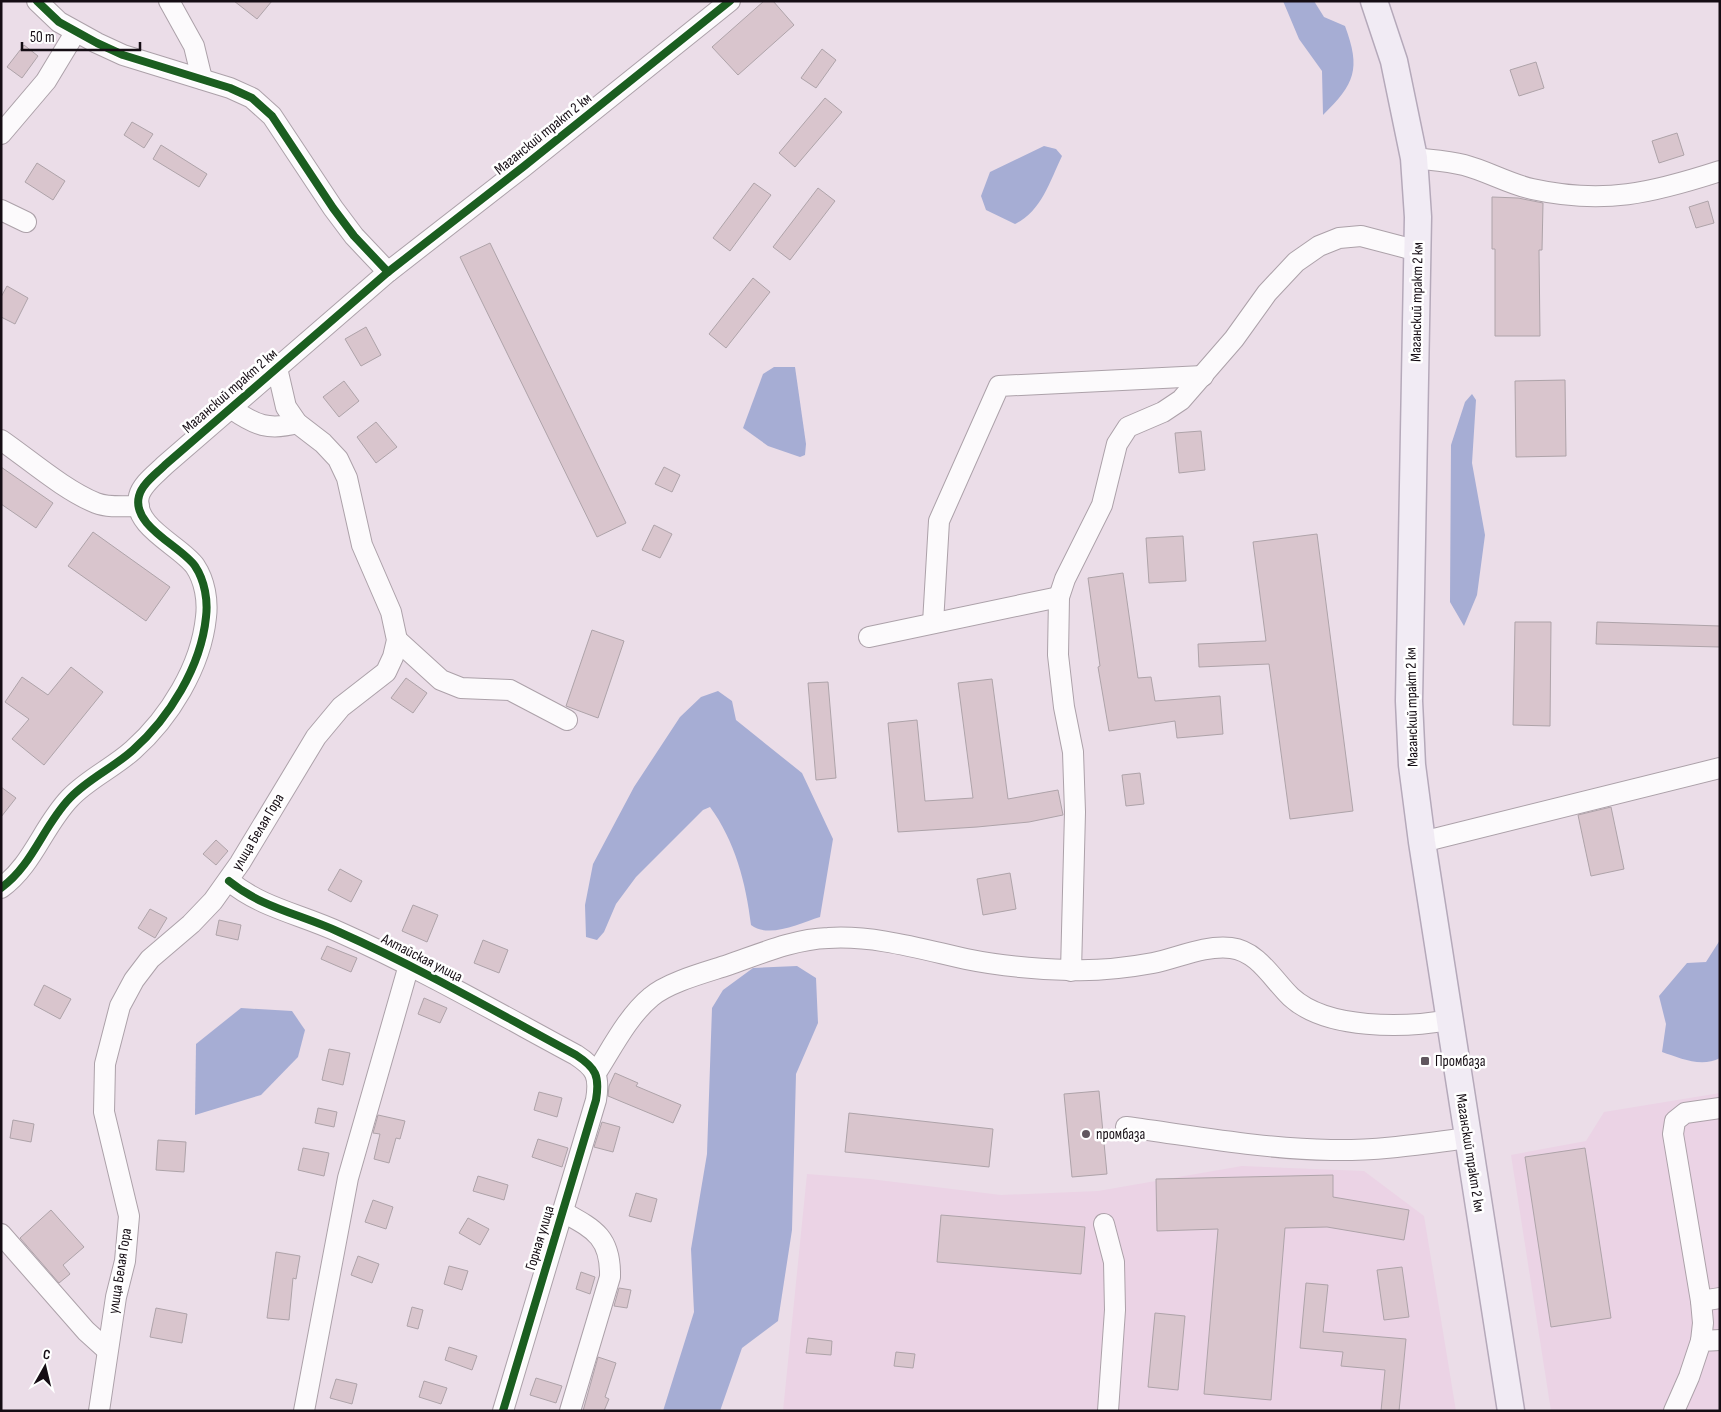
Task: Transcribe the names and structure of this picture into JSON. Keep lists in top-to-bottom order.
{
  "streets": {
    "main road": ["Маганский тракт 2 км"],
    "street": ["улица Белая Гора", "Алтайская улица", "Горная улица"]
  },
  "crossings": [
    ["Маганский тракт 2 км", "улица Белая Гора"],
    ["улица Белая Гора", "Алтайская улица"],
    ["Алтайская улица", "Горная улица"]
  ],
  "places": {
    "transit": ["Промбаза"],
    "other": ["промбаза"]
  },
  "scale_bar": "50 m",
  "north": "top"
}
